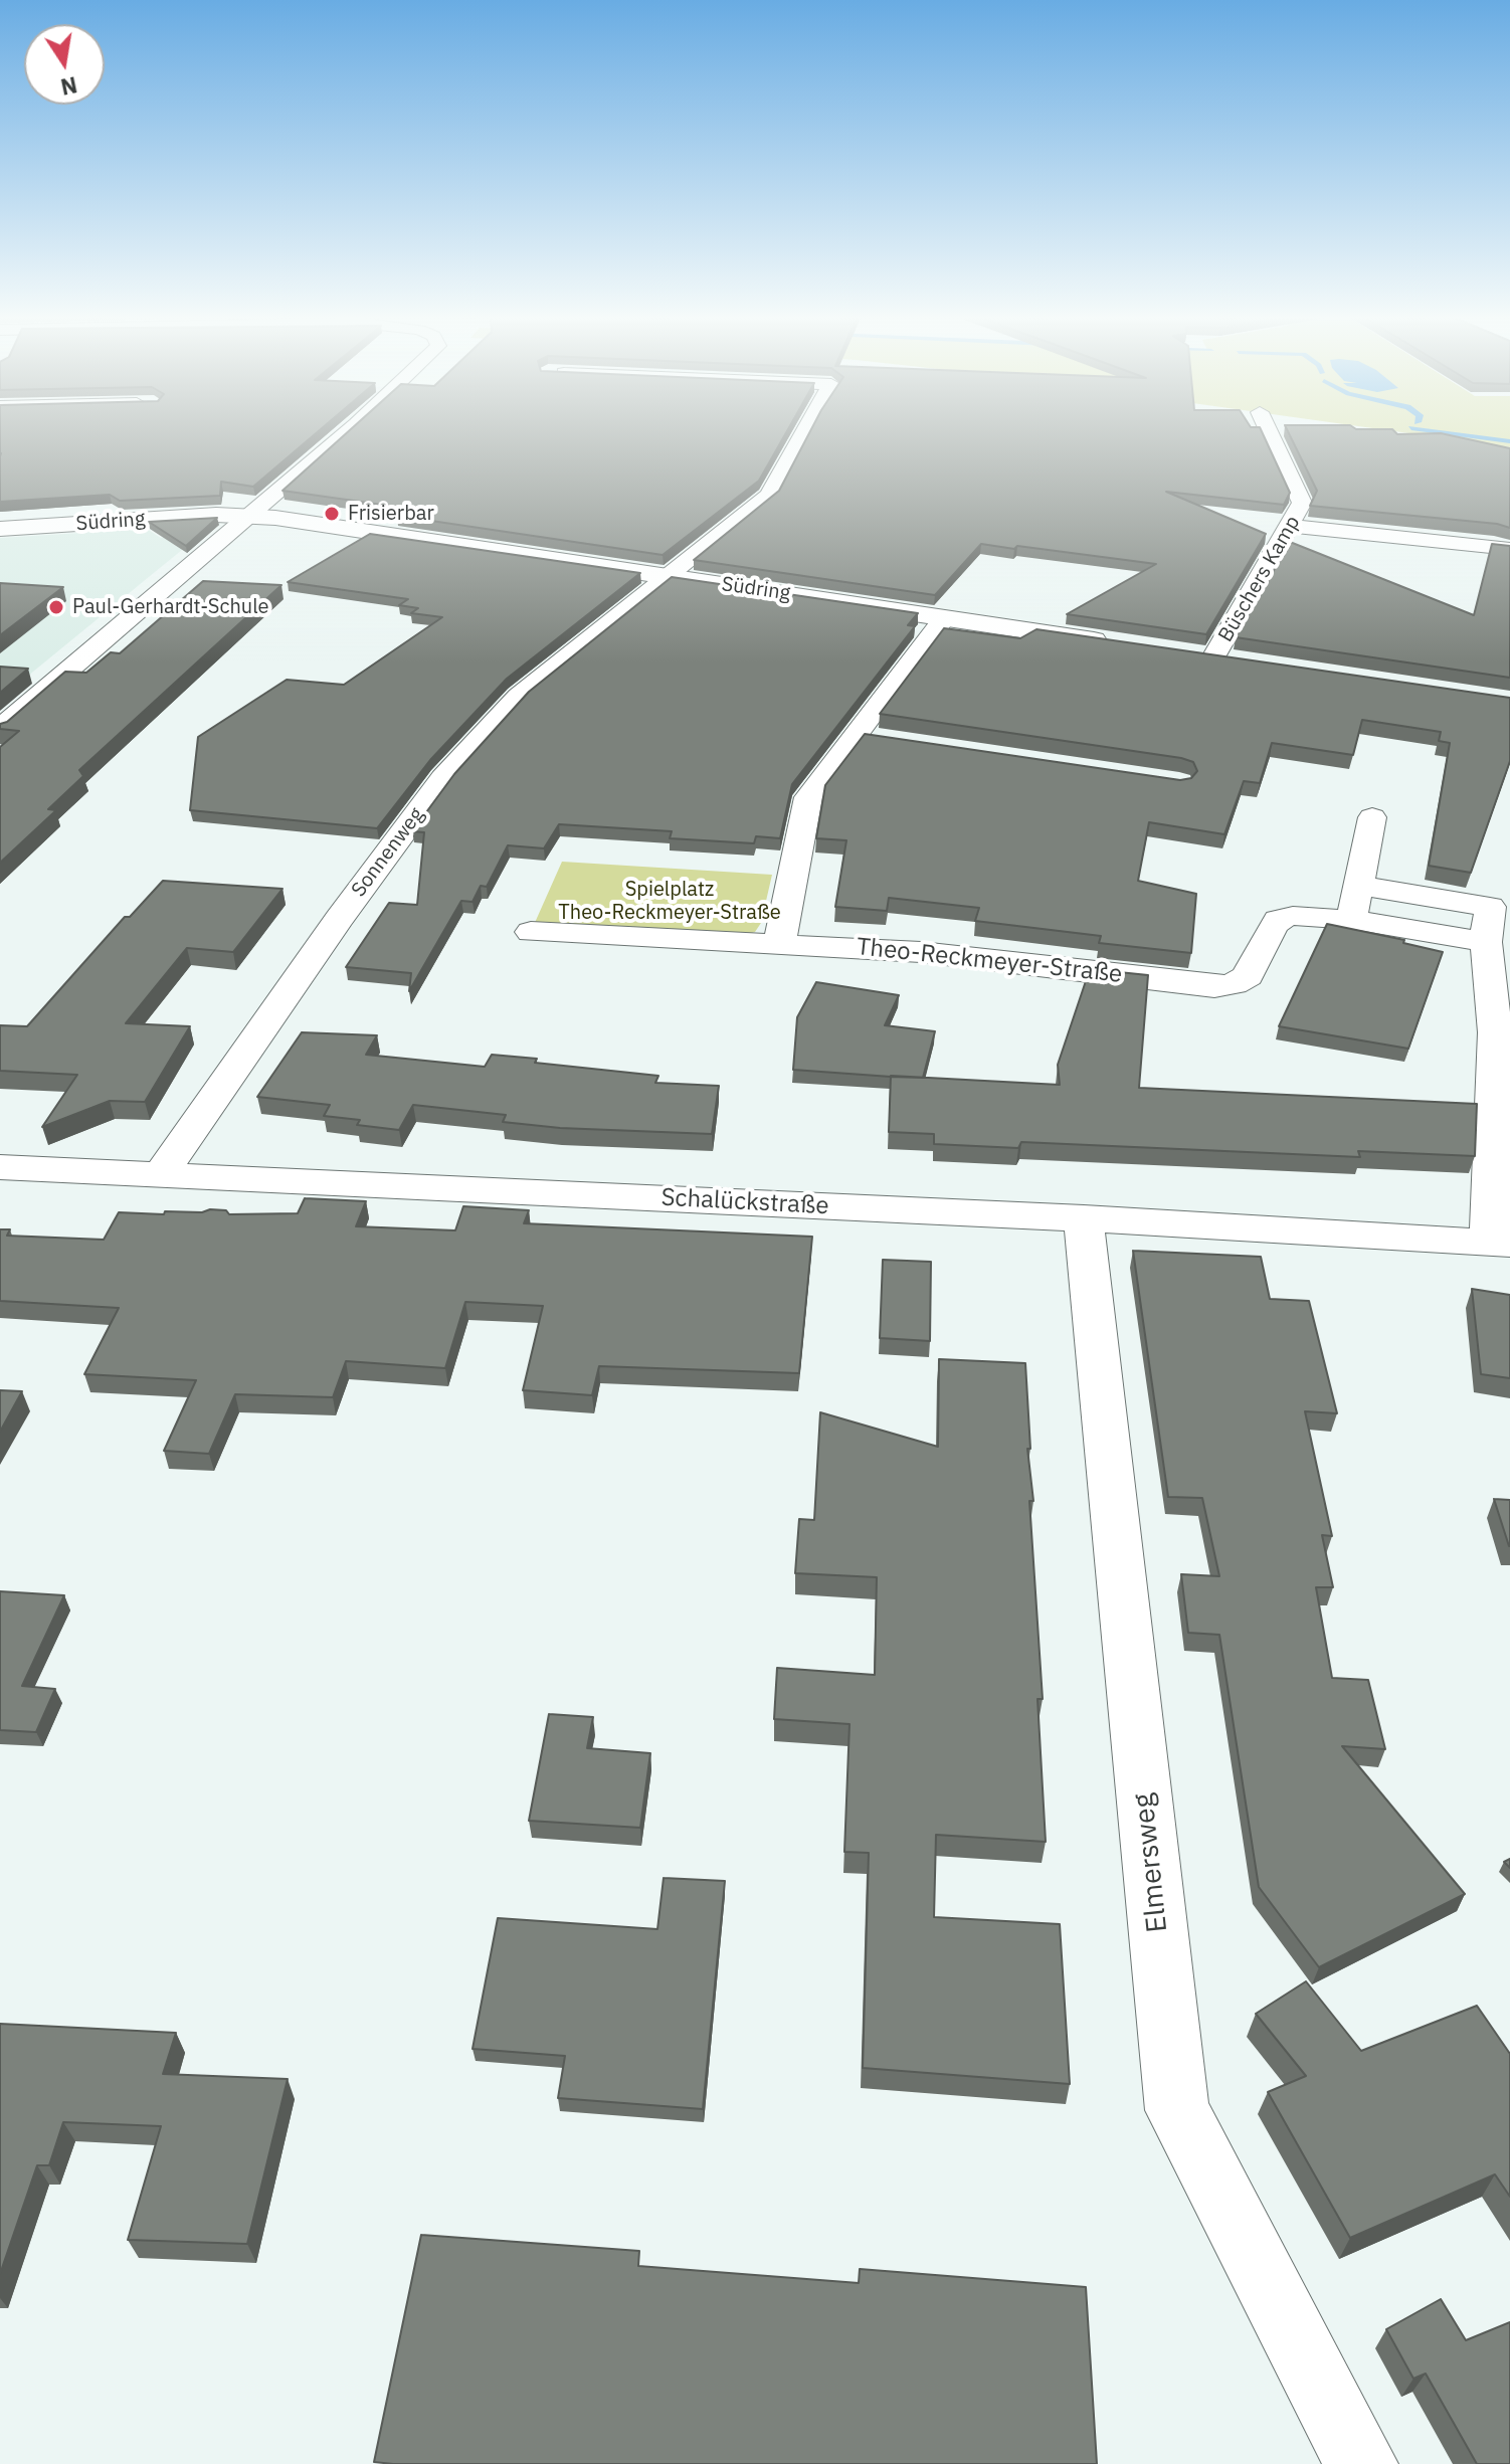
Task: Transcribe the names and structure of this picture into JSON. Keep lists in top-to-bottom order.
{
  "streets": {
    "street": [
      "Südring",
      "Büschers Kamp",
      "Sonnenweg",
      "Theo-Reckmeyer-Straße",
      "Schalückstraße",
      "Elmersweg"
    ]
  },
  "crossings": [
    ["Südring", "Sonnenweg"],
    ["Sonnenweg", "Schalückstraße"],
    ["Theo-Reckmeyer-Straße", "Schalückstraße"],
    ["Schalückstraße", "Elmersweg"]
  ],
  "parks": ["Spielplatz Theo-Reckmeyer-Straße"],
  "places": ["Frisierbar", "Paul-Gerhardt-Schule"],
  "north": "bottom"
}
